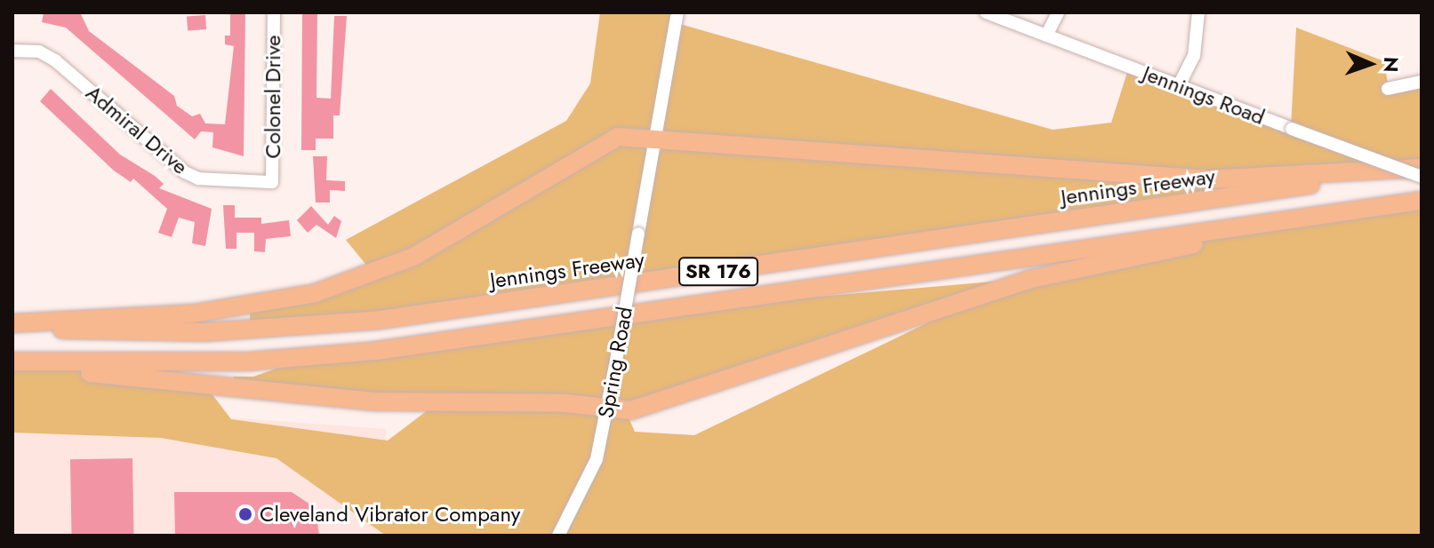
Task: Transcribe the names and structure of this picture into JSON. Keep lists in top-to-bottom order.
{
  "streets": {
    "highway": ["Jennings Freeway", "SR 176"],
    "street": [
      "Jennings Road",
      "Colonel Drive",
      "Admiral Drive",
      "Spring Road"
    ]
  },
  "crossings": [
    ["Jennings Road", "Jennings Freeway"],
    ["Colonel Drive", "Admiral Drive"]
  ],
  "places": ["Cleveland Vibrator Company"],
  "north": "right"
}
